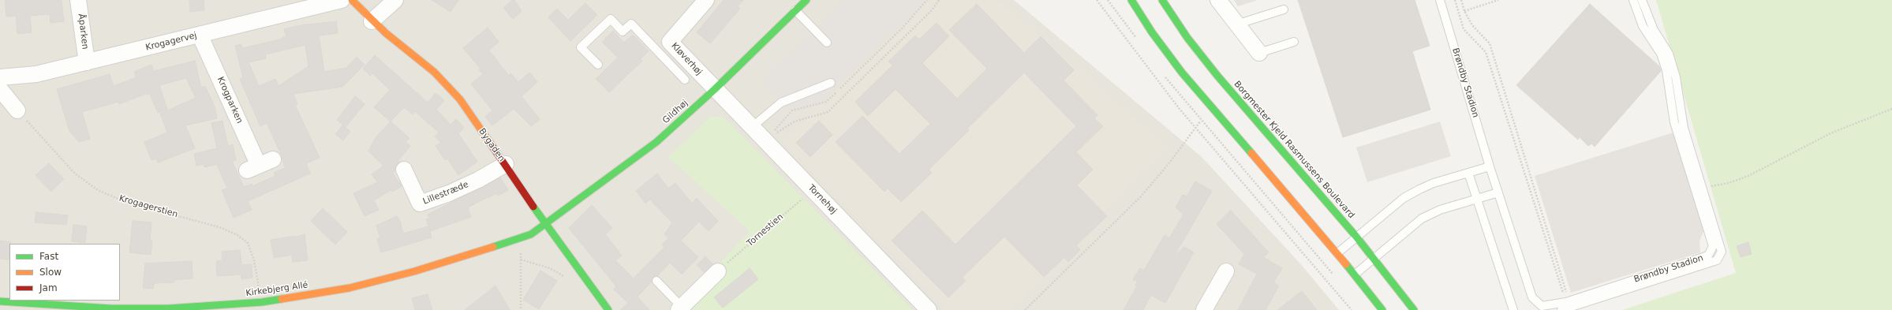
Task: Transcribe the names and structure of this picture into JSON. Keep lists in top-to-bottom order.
{
  "streets": {
    "street": [
      "Åparken",
      "Krogagervej",
      "Kløverhøj",
      "Krogparken",
      "Gildhøj",
      "Bygaden",
      "Borgmester Kjeld Rasmussens Boulevard",
      "Lillestræde",
      "Tornehøj",
      "Kirkebjerg Allé"
    ],
    "lane": ["Brøndby Stadion"],
    "path": ["Krogagerstien", "Tornestien"]
  },
  "crossings": [
    ["Åparken", "Krogagervej"],
    ["Krogagervej", "Krogparken"],
    ["Kløverhøj", "Gildhøj"],
    ["Kløverhøj", "Tornehøj"],
    ["Gildhøj", "Bygaden"],
    ["Gildhøj", "Tornehøj"],
    ["Gildhøj", "Kirkebjerg Allé"],
    ["Bygaden", "Lillestræde"],
    ["Bygaden", "Kirkebjerg Allé"],
    ["Tornehøj", "Tornestien"],
    ["Krogagerstien", "Kirkebjerg Allé"]
  ],
  "legend": ["Fast", "Slow", "Jam"]
}
